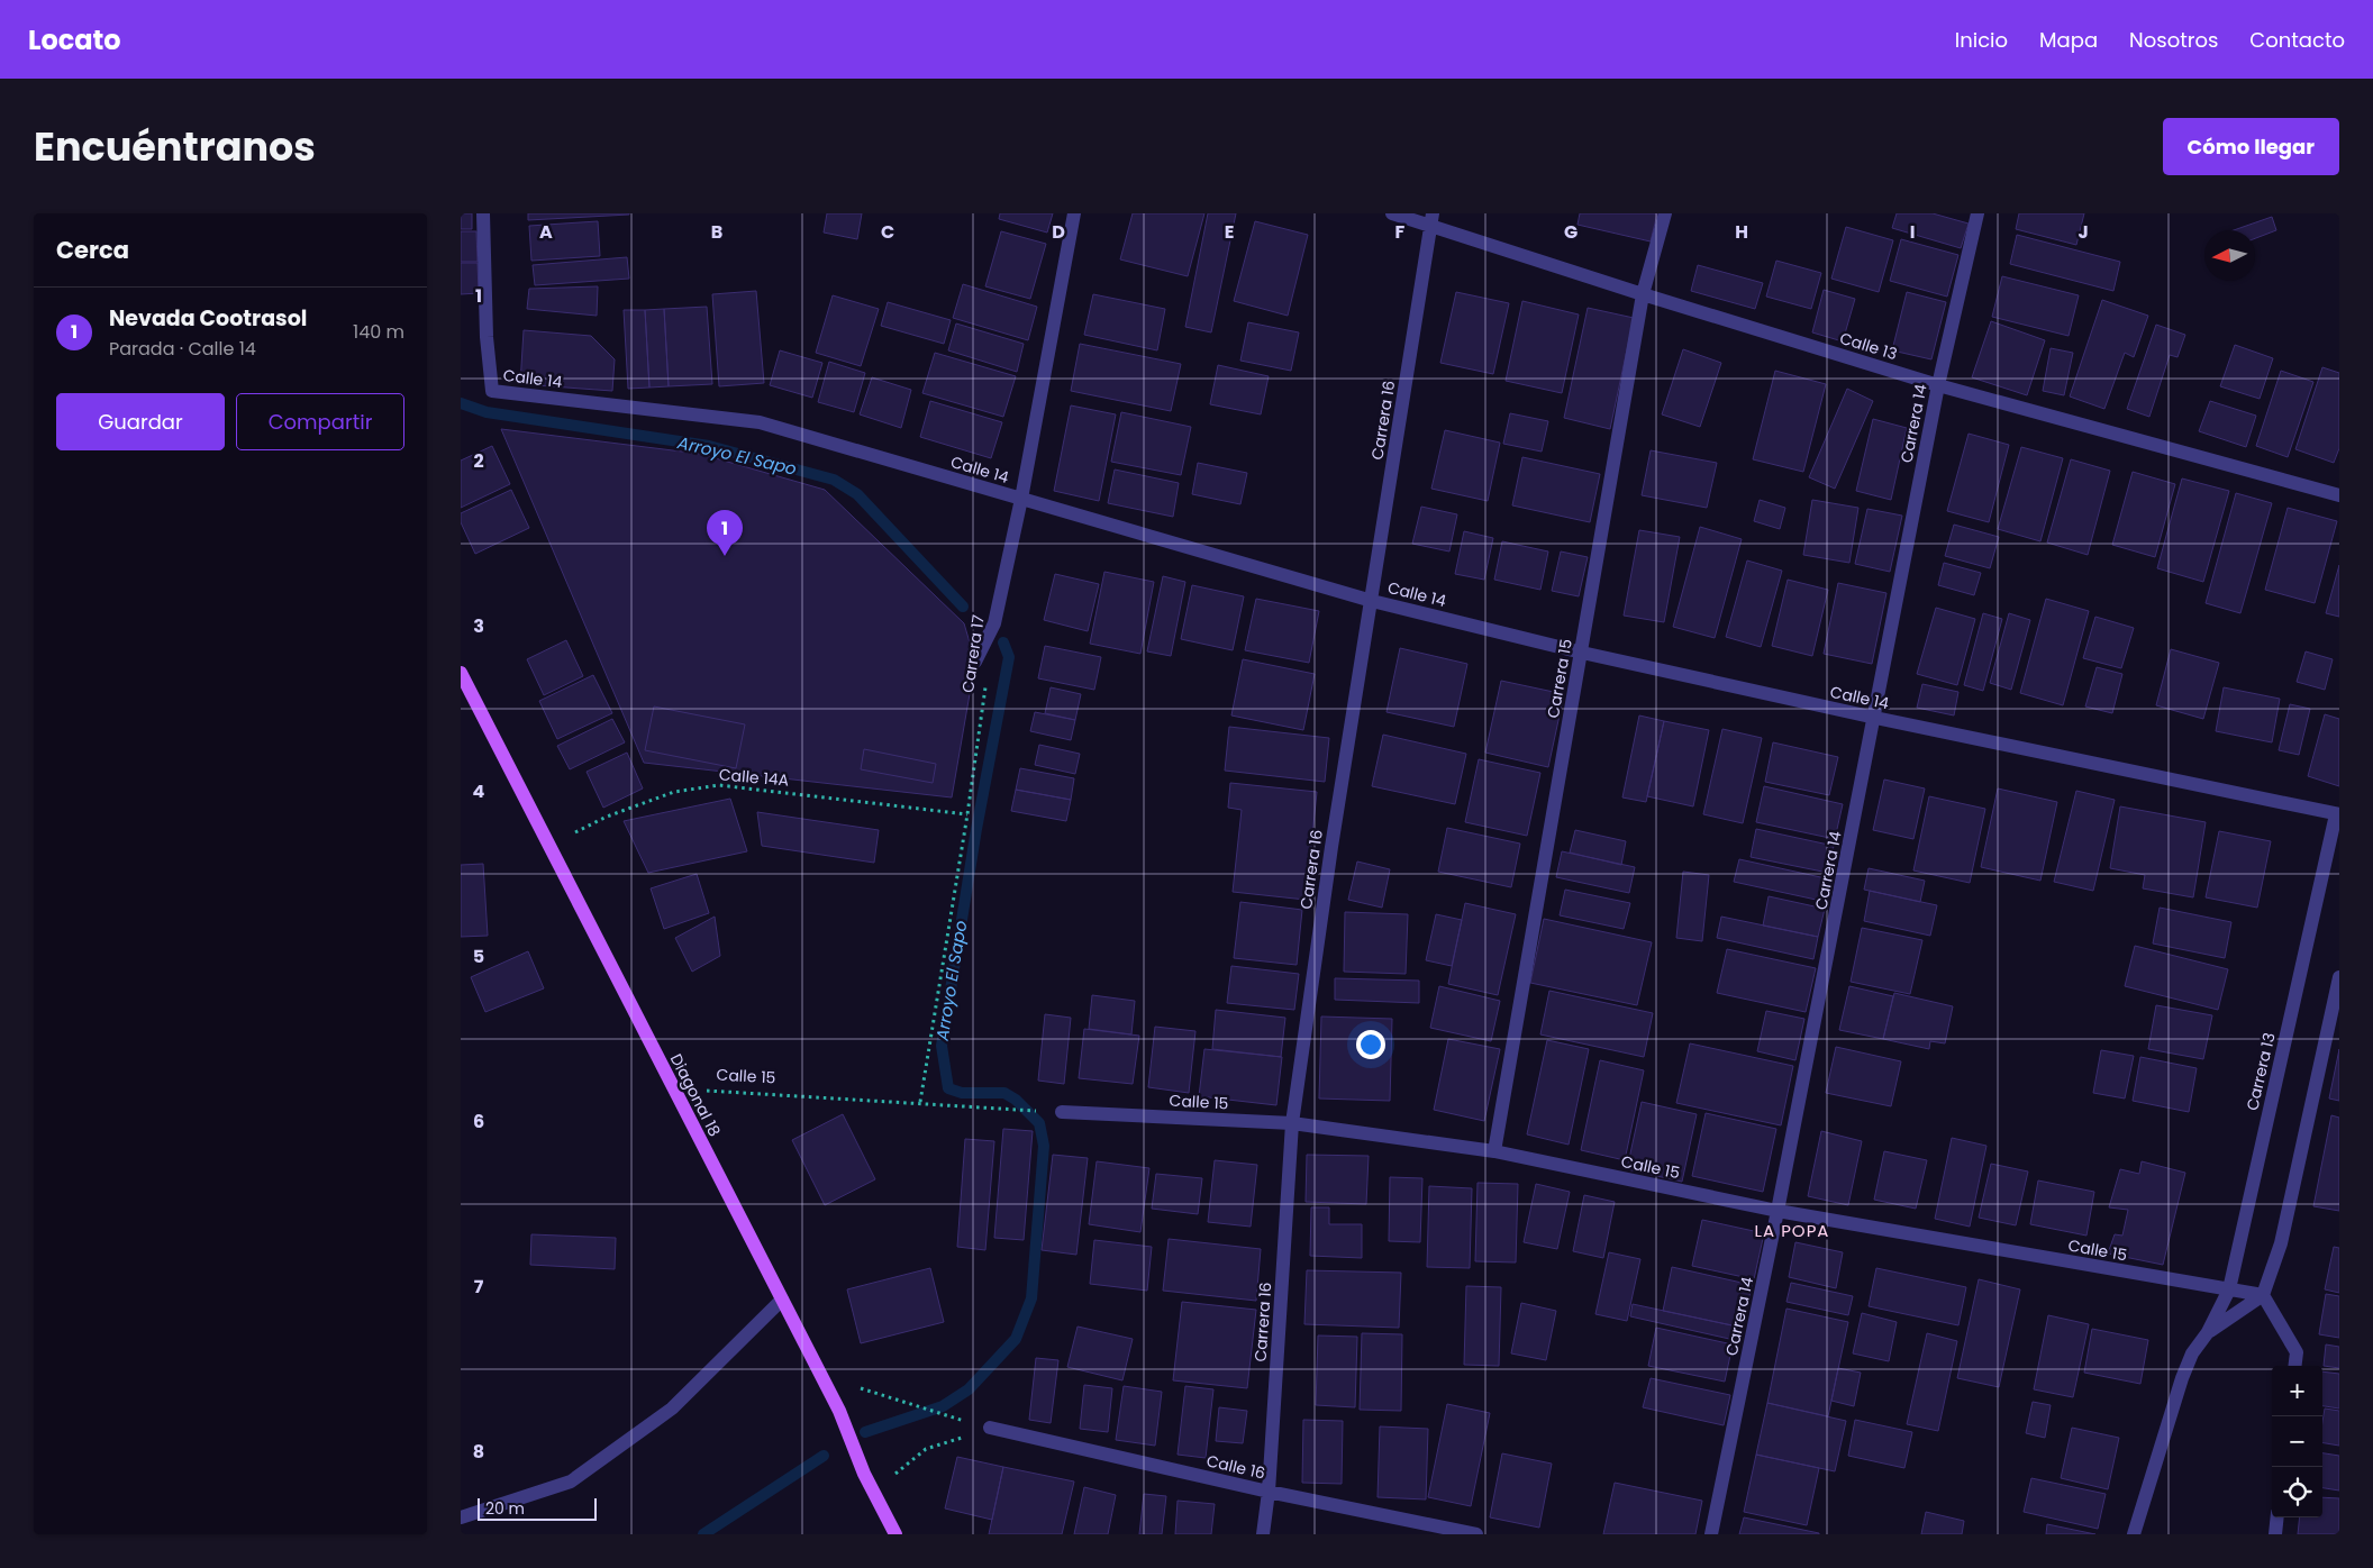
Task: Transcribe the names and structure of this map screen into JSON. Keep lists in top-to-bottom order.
{
  "streets": {
    "main road": ["Diagonal 18"],
    "street": [
      "Calle 13",
      "Calle 14",
      "Carrera 16",
      "Carrera 14",
      "Carrera 17",
      "Carrera 15",
      "Carrera 13",
      "Calle 15",
      "Calle 16"
    ],
    "path": ["Calle 14A"]
  },
  "crossings": [
    ["Calle 13", "Carrera 16"],
    ["Calle 13", "Carrera 14"],
    ["Calle 13", "Carrera 15"],
    ["Calle 14", "Carrera 16"],
    ["Calle 14", "Carrera 14"],
    ["Calle 14", "Carrera 17"],
    ["Calle 14", "Carrera 15"],
    ["Calle 14", "Carrera 13"],
    ["Carrera 16", "Calle 15"],
    ["Carrera 16", "Calle 16"],
    ["Carrera 14", "Calle 15"],
    ["Carrera 17", "Calle 14A"],
    ["Carrera 17", "Calle 15"],
    ["Carrera 15", "Calle 15"],
    ["Calle 14A", "Diagonal 18"],
    ["Carrera 13", "Calle 15"],
    ["Calle 15", "Diagonal 18"]
  ],
  "districts": ["LA POPA"],
  "water": ["Arroyo El Sapo"],
  "scale_bar": "20 m",
  "north": "left",
  "page": {
    "header": "Locato",
    "nav": [
      "Inicio",
      "Mapa",
      "Nosotros",
      "Contacto"
    ],
    "title": "Encuéntranos",
    "buttons": [
      "Cómo llegar",
      ["Guardar", "Compartir"]
    ],
    "heading": "Cerca",
    "list": [
      {
        "mark": "1",
        "name": "Nevada Cootrasol",
        "note": "Parada · Calle 14",
        "value": "140 m"
      }
    ],
    "pins": "1",
    "map_buttons": ["+", "−"],
    "scale": "20 m"
  },
  "grid": {
    "columns": [
      "A",
      "B",
      "C",
      "D",
      "E",
      "F",
      "G",
      "H",
      "I",
      "J"
    ],
    "rows": [
      "1",
      "2",
      "3",
      "4",
      "5",
      "6",
      "7",
      "8"
    ]
  }
}
